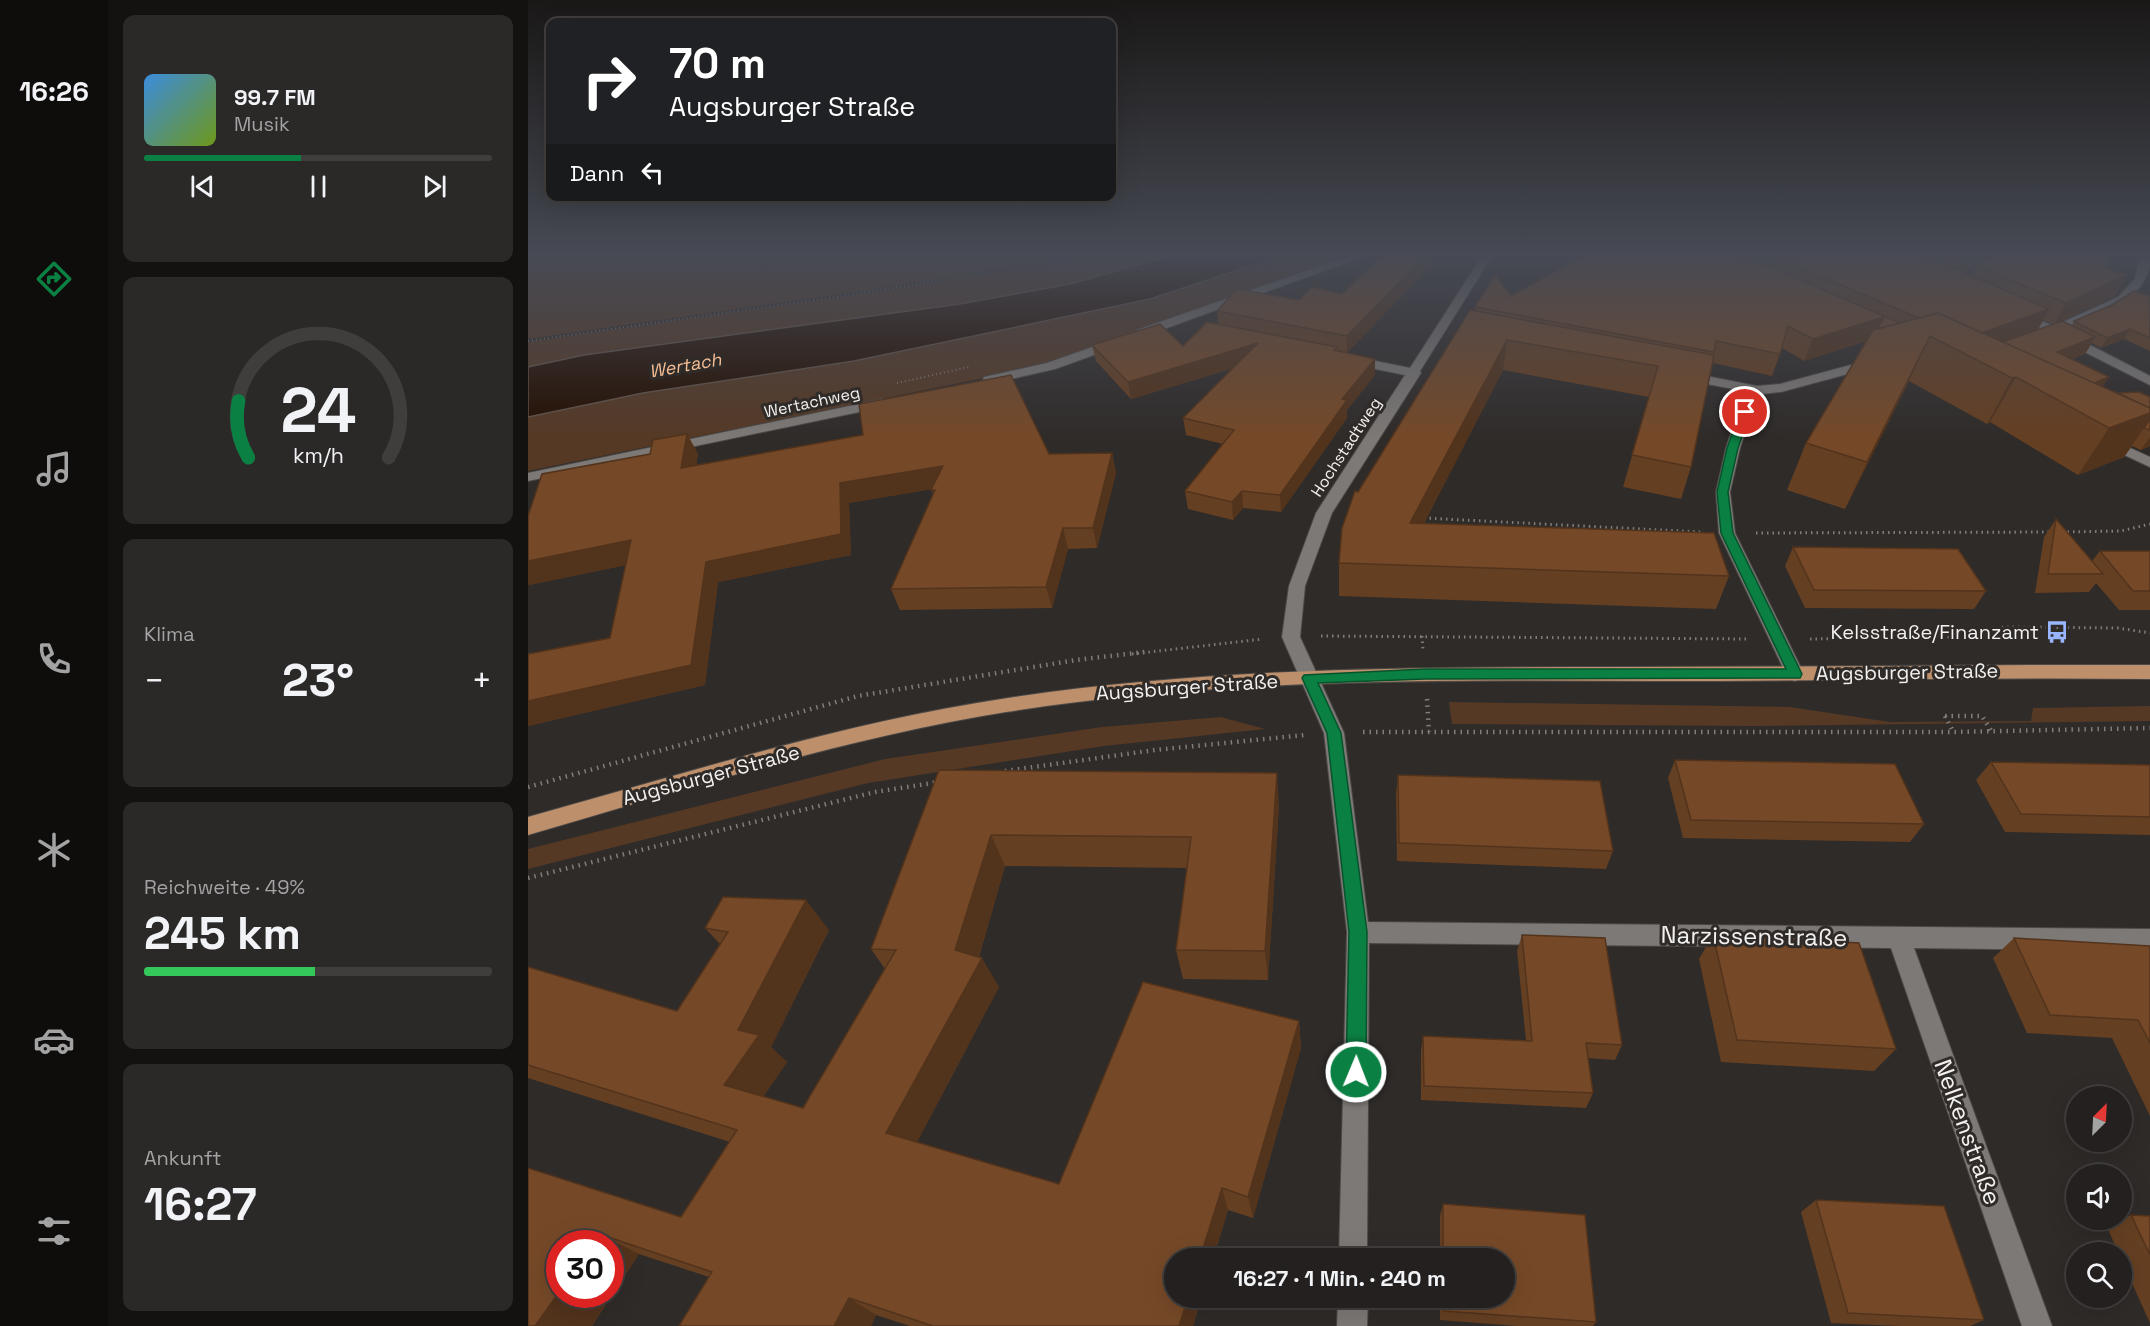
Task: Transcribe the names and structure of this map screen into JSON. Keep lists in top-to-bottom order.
{
  "streets": {
    "main road": ["Augsburger Straße"],
    "street": [
      "Wertachweg",
      "Hochstadtweg",
      "Narzissenstraße",
      "Nelkenstraße"
    ]
  },
  "crossings": [
    ["Hochstadtweg", "Augsburger Straße"],
    ["Hochstadtweg", "Narzissenstraße"],
    ["Narzissenstraße", "Nelkenstraße"]
  ],
  "water": ["Wertach"],
  "places": {
    "bus stop": ["Kelsstraße/Finanzamt"]
  },
  "north": "top right",
  "page": {
    "tabs": "16:26",
    "turn": ["70 m", "Augsburger Straße"],
    "song": ["99.7 FM", "Musik"],
    "then": "Dann",
    "tile": [
      "Klima",
      ["Reichweite · 49%", "245 km"],
      ["Ankunft", "16:27"]
    ],
    "heat": ["−", "23°", "+"],
    "limit": "30",
    "trip": "16:27 · 1 Min. · 240 m",
    "gauge": ["24", "km/h"]
  }
}
